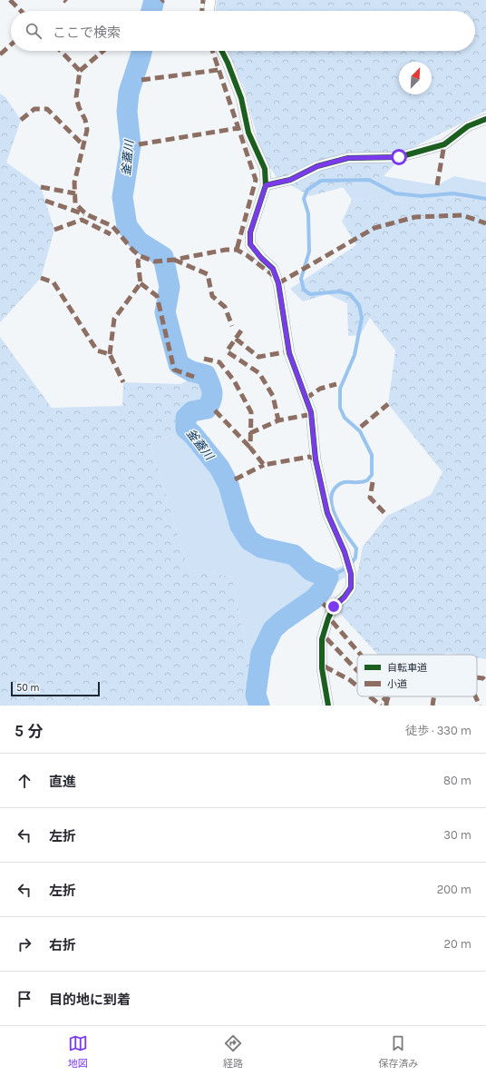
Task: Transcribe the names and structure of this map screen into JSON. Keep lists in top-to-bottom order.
{
  "water": ["釜蓋川"],
  "legend": ["自転車道", "小道"],
  "scale_bar": "50 m",
  "north": "top right",
  "page": {
    "search": "ここで検索",
    "scale": "50 m",
    "heading": ["5 分", "徒歩 · 330 m"],
    "list": [
      ["直進", "80 m"],
      ["左折", "30 m"],
      ["左折", "200 m"],
      ["右折", "20 m"],
      "目的地に到着"
    ],
    "nav": ["地図", "経路", "保存済み"]
  }
}
